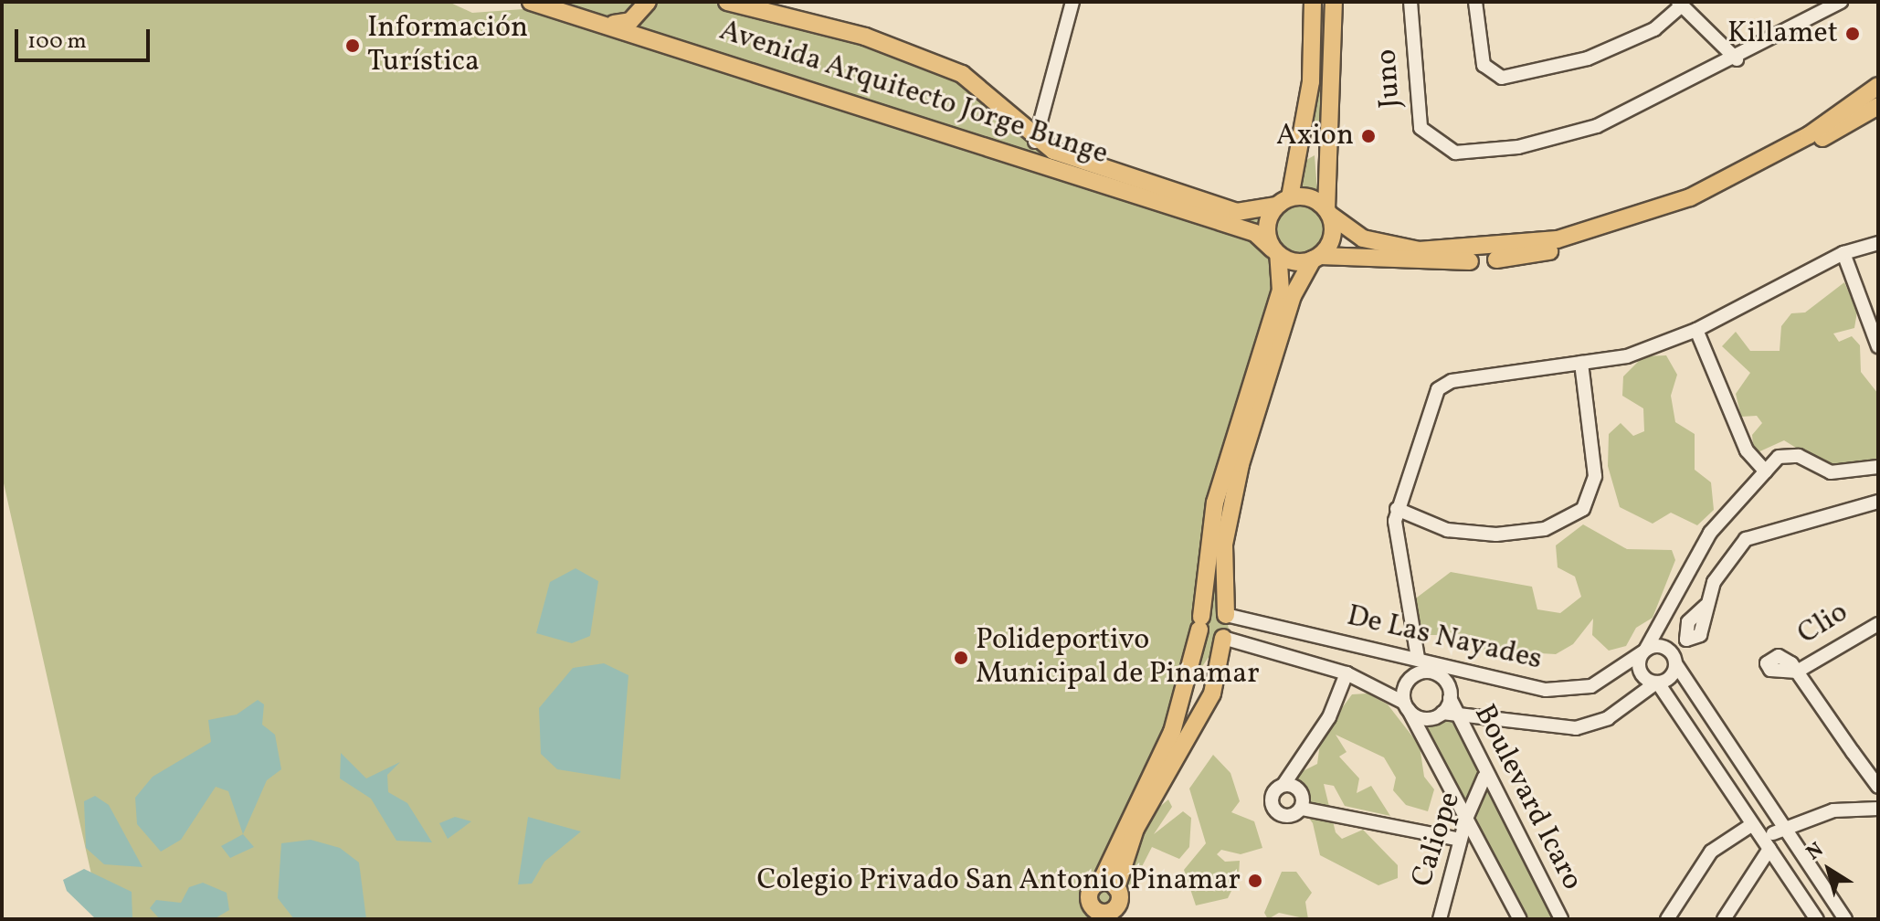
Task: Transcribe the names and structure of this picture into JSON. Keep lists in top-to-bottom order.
{
  "streets": {
    "main road": ["Avenida Arquitecto Jorge Bunge"],
    "street": [
      "Juno",
      "Clio",
      "De Las Nayades",
      "Boulevard Icaro",
      "Caliope"
    ]
  },
  "crossings": [
    ["De Las Nayades", "Boulevard Icaro"],
    ["Boulevard Icaro", "Caliope"]
  ],
  "places": [
    "Killamet",
    "Información Turística",
    "Axion",
    "Polideportivo Municipal de Pinamar",
    "Colegio Privado San Antonio Pinamar"
  ],
  "scale_bar": "100 m",
  "north": "top left"
}
